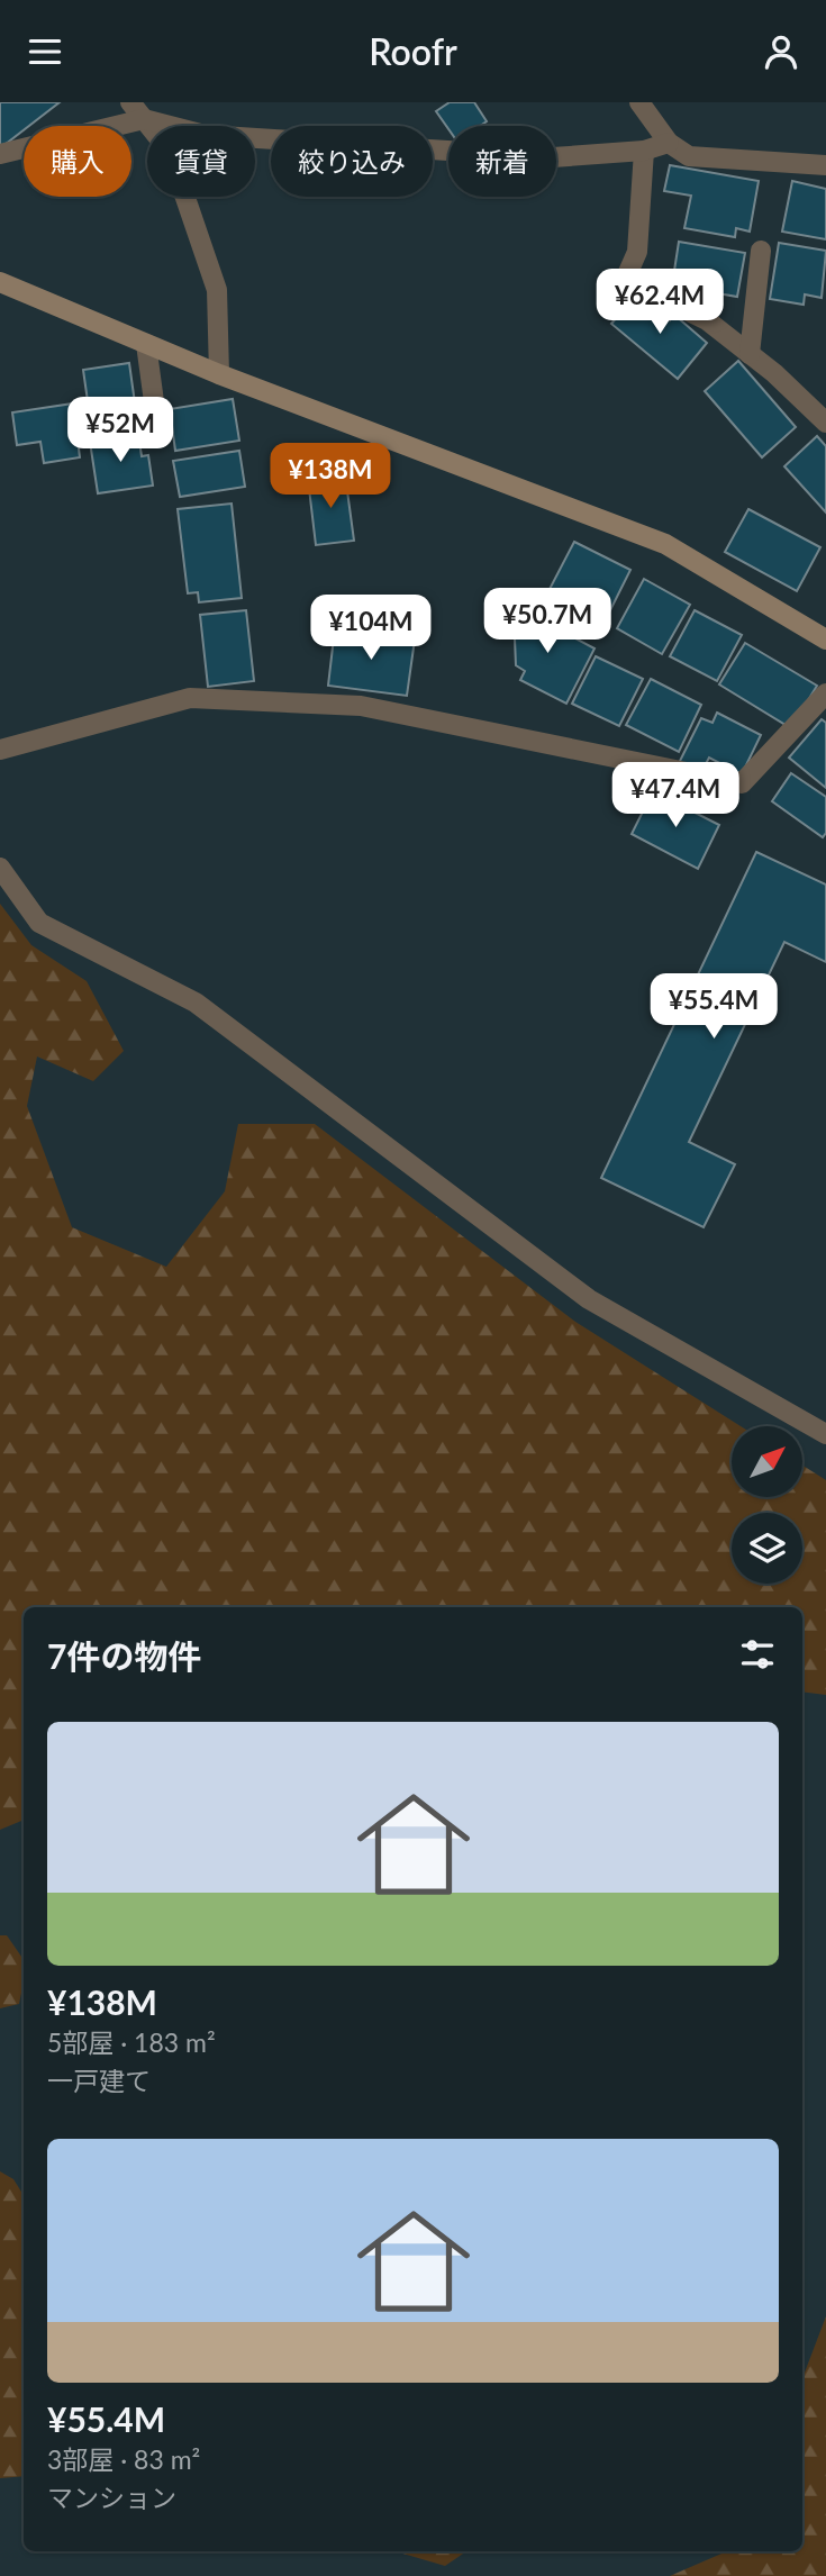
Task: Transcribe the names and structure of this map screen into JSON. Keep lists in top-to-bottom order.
{
  "north": "top right",
  "page": {
    "header": "Roofr",
    "chip": [
      "購入",
      "賃貸",
      "絞り込み",
      "新着"
    ],
    "price": [
      "¥62.4M",
      "¥52M",
      "¥138M",
      "¥50.7M",
      "¥104M",
      "¥47.4M",
      "¥55.4M"
    ],
    "heading": "7件の物件",
    "list": [
      {
        "name": "¥138M",
        "note": "5部屋 · 183 m² · 一戸建て"
      },
      {
        "name": "¥55.4M",
        "note": "3部屋 · 83 m² · マンション"
      }
    ]
  }
}
